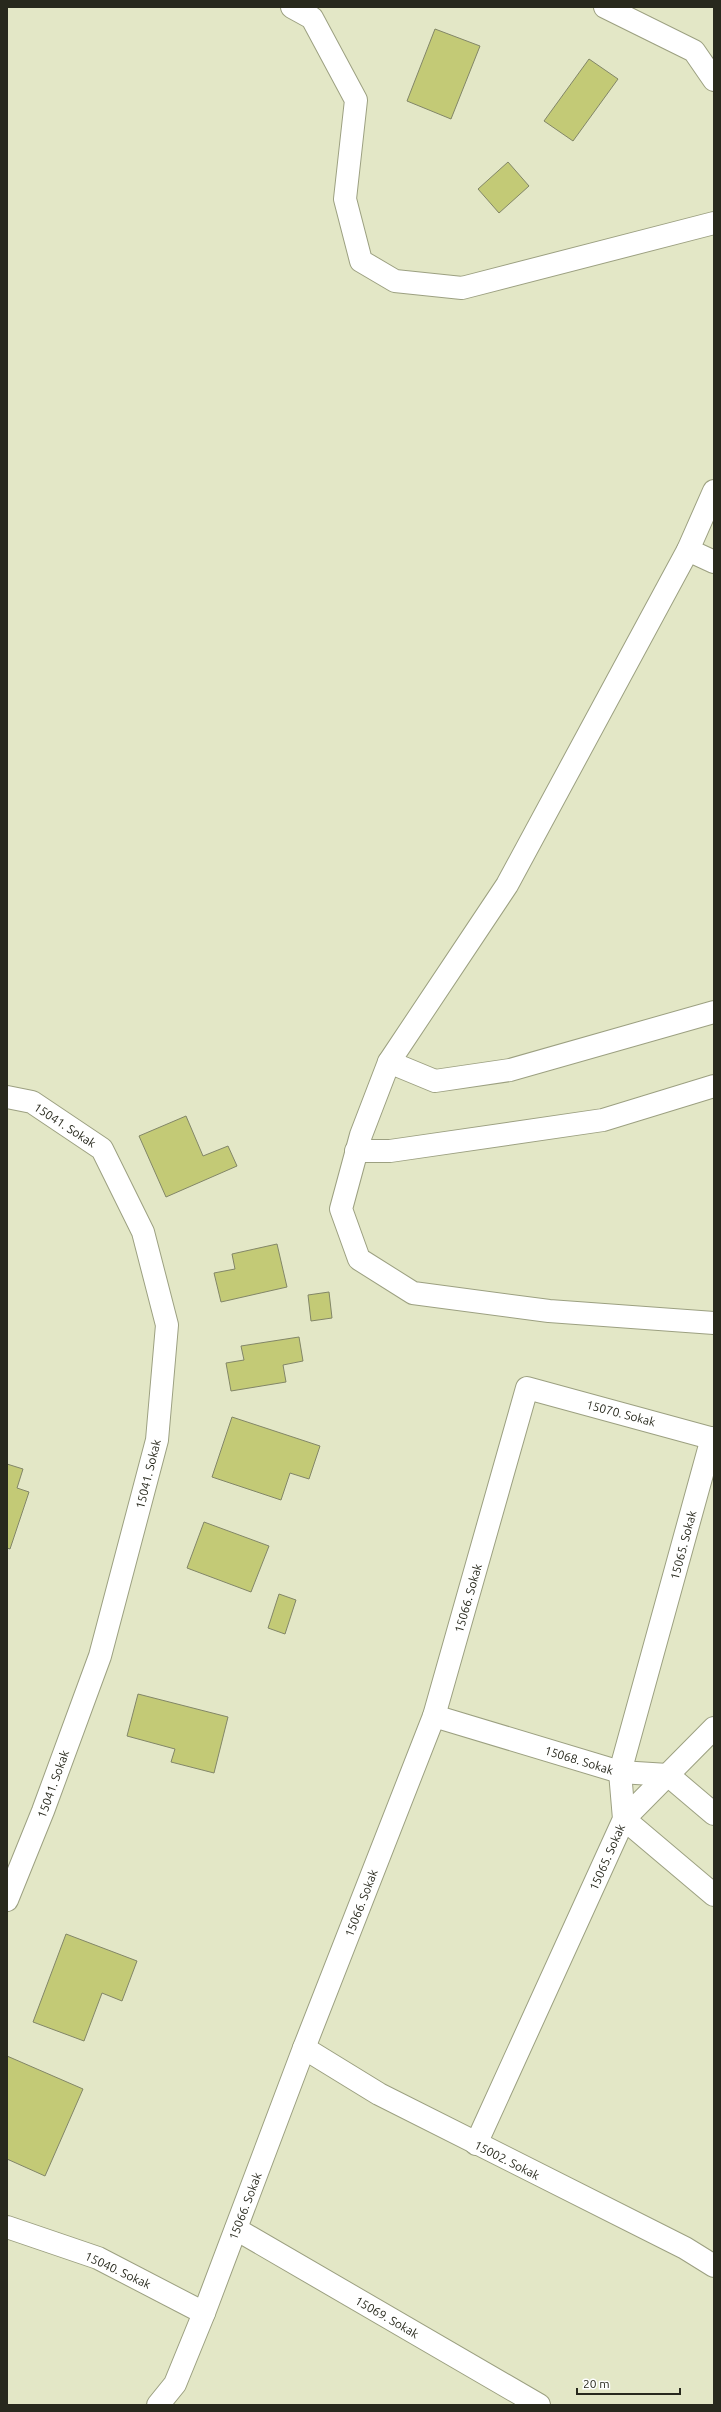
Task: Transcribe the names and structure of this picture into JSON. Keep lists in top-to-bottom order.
{
  "streets": {
    "street": [
      "15041. Sokak",
      "15070. Sokak",
      "15065. Sokak",
      "15066. Sokak",
      "15068. Sokak",
      "15002. Sokak",
      "15040. Sokak",
      "15069. Sokak"
    ]
  },
  "crossings": [
    ["15070. Sokak", "15065. Sokak"],
    ["15070. Sokak", "15066. Sokak"],
    ["15065. Sokak", "15068. Sokak"],
    ["15065. Sokak", "15002. Sokak"],
    ["15066. Sokak", "15068. Sokak"],
    ["15066. Sokak", "15002. Sokak"],
    ["15066. Sokak", "15040. Sokak"],
    ["15066. Sokak", "15069. Sokak"]
  ],
  "scale_bar": "20 m"
}
